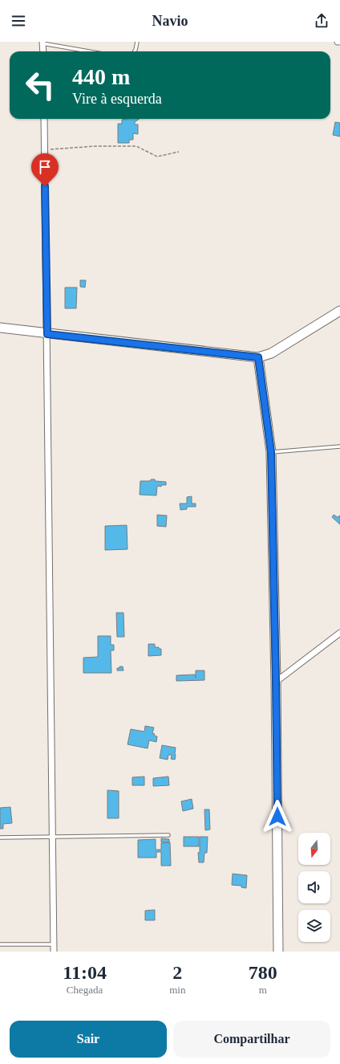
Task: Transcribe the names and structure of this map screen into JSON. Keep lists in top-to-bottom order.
{
  "north": "bottom",
  "page": {
    "header": "Navio",
    "turn": ["440 m", "Vire à esquerda"],
    "eta": [
      "11:04",
      "Chegada",
      "2",
      "min",
      "780",
      "m"
    ],
    "buttons": ["Sair", "Compartilhar"]
  }
}
